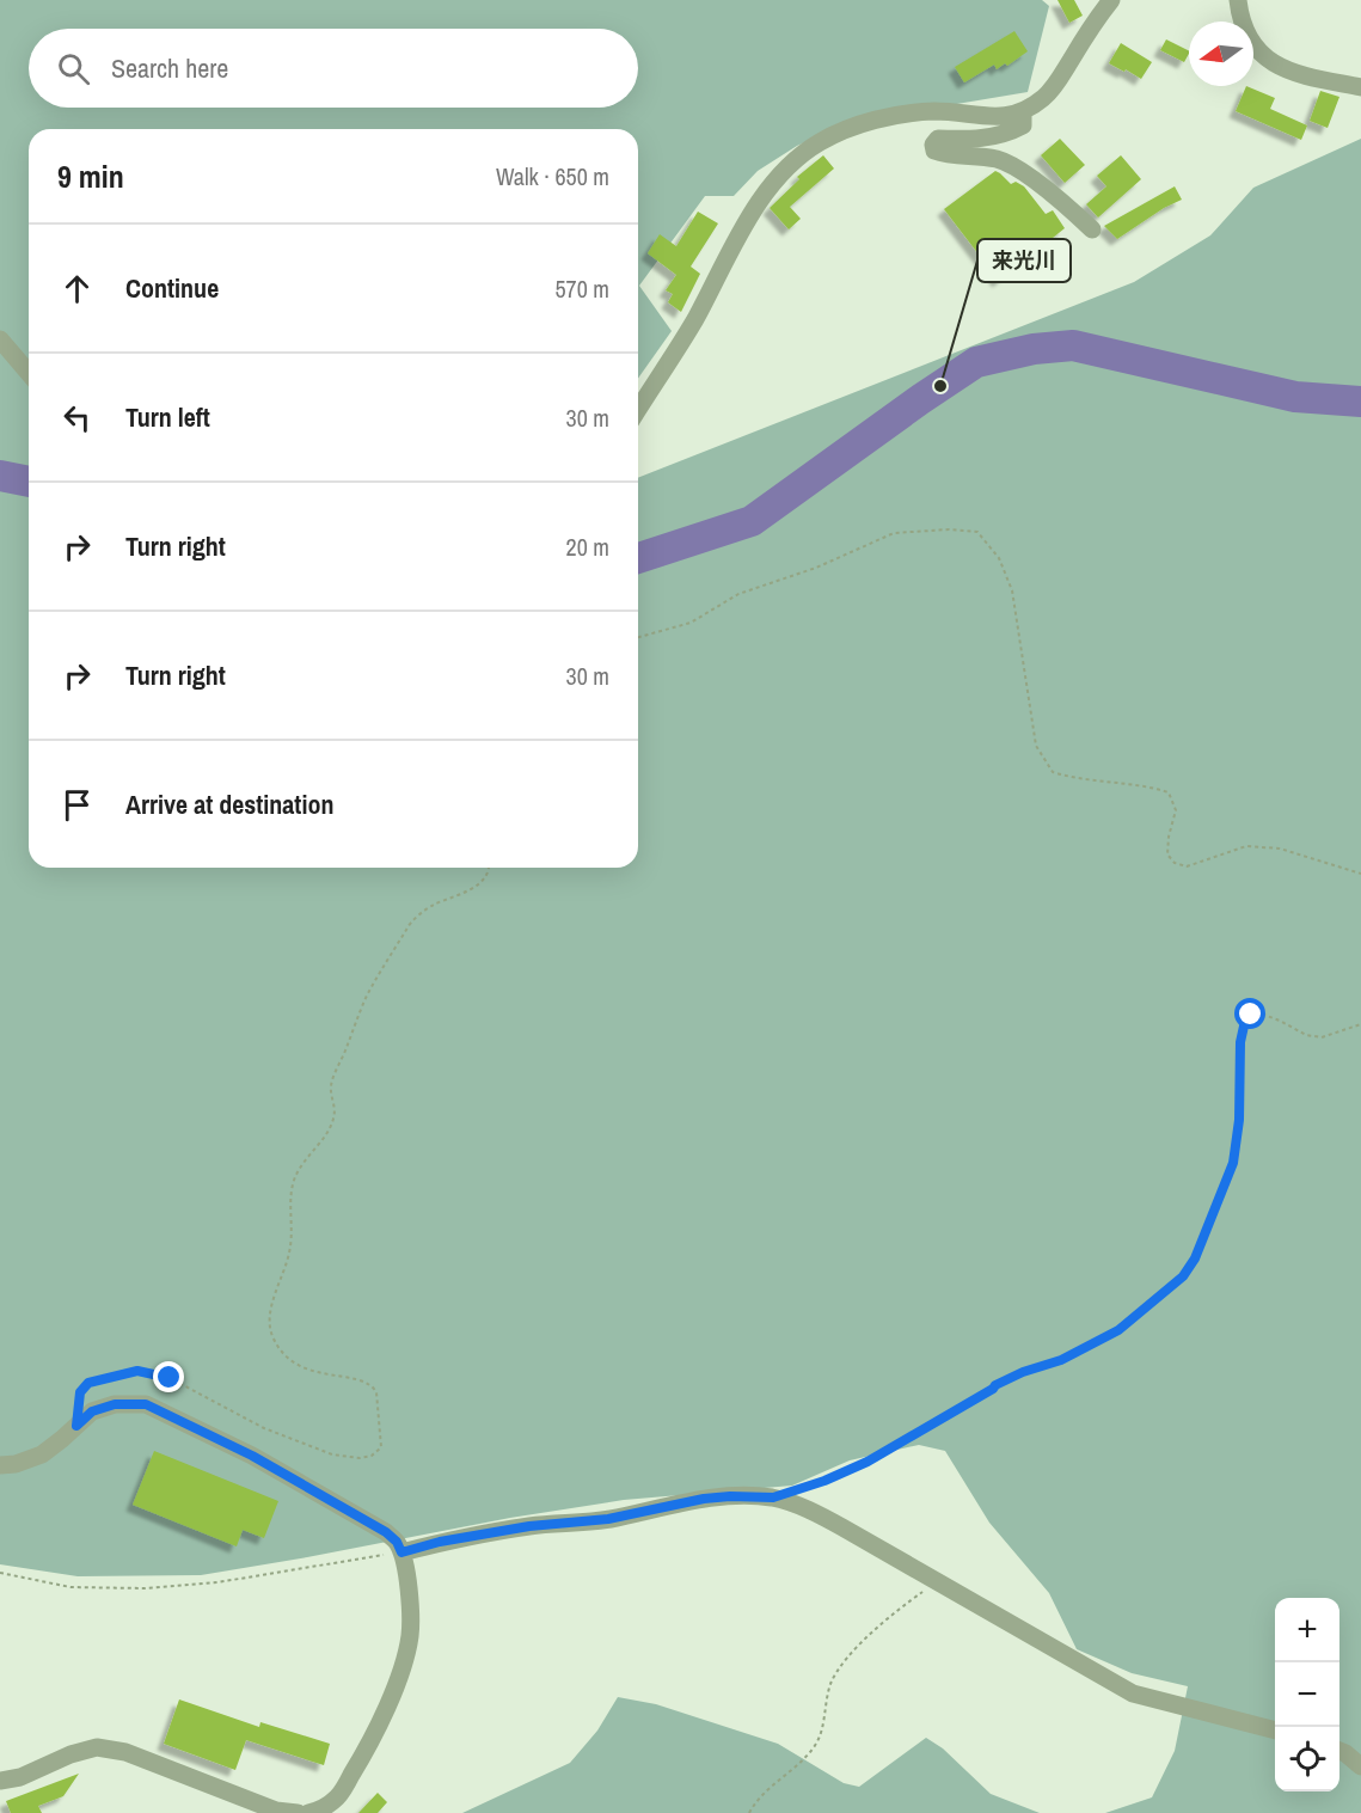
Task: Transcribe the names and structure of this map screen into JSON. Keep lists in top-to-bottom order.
{
  "places": ["来光川"],
  "north": "left",
  "page": {
    "search": "Search here",
    "heading": ["9 min", "Walk · 650 m"],
    "list": [
      ["Continue", "570 m"],
      ["Turn left", "30 m"],
      ["Turn right", "20 m"],
      ["Turn right", "30 m"],
      "Arrive at destination"
    ],
    "map_buttons": ["+", "−"]
  }
}
